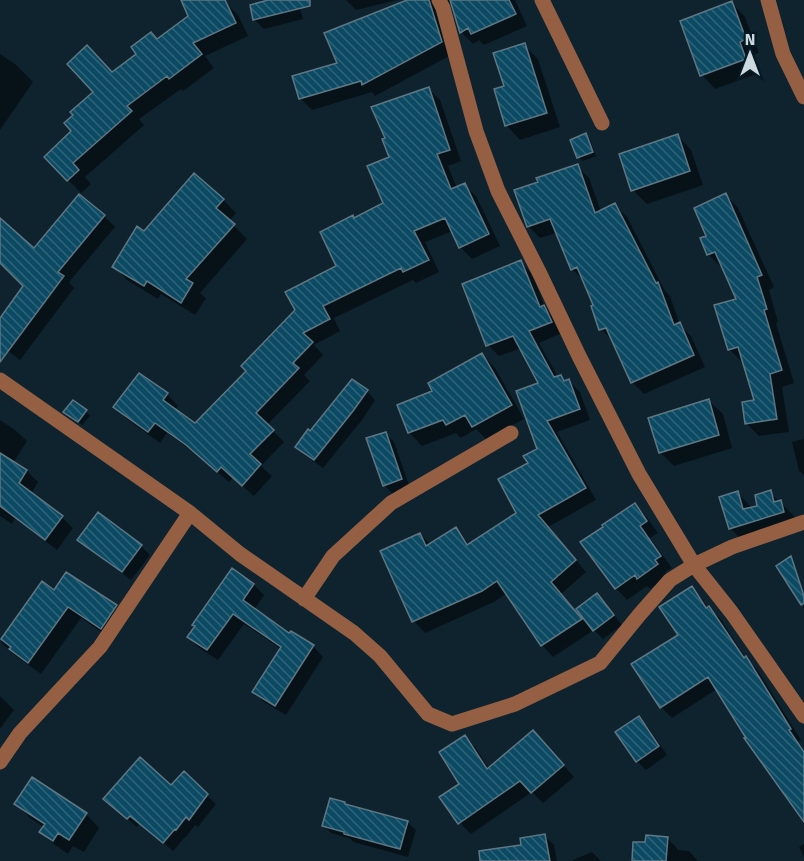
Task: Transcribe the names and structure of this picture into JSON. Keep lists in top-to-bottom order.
{
  "north": "top"
}
